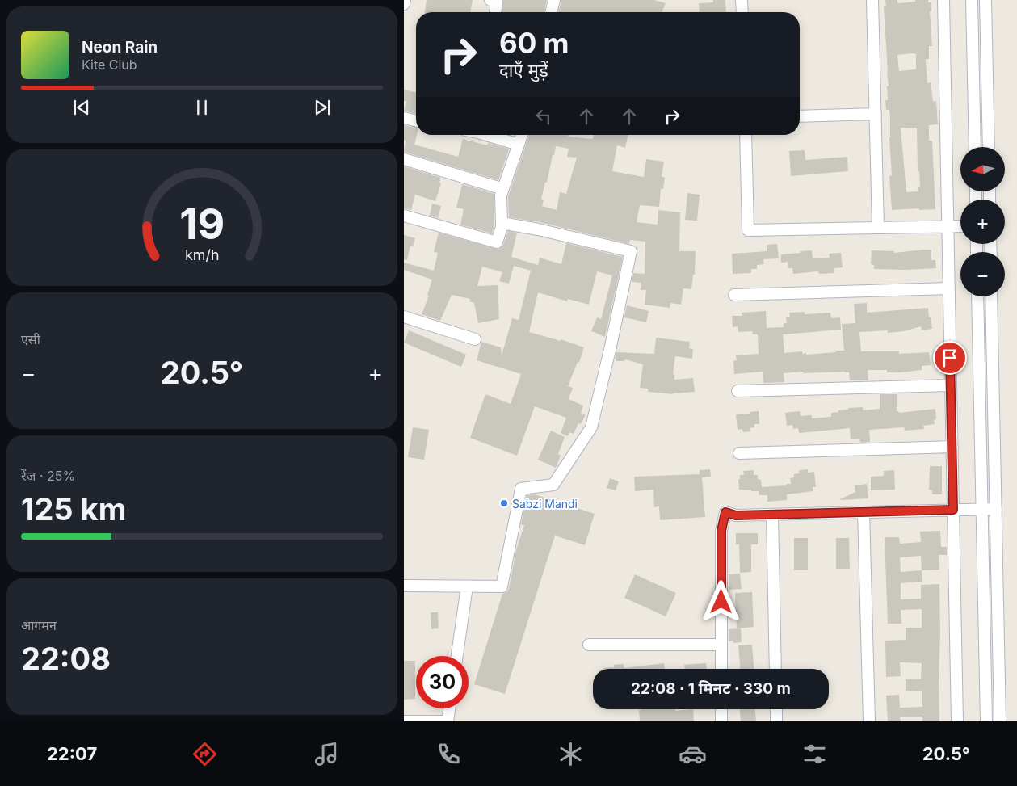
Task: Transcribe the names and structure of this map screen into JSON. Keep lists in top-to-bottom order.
{
  "places": ["Sabzi Mandi"],
  "north": "left",
  "page": {
    "turn": ["60 m", "दाएँ मुड़ें"],
    "song": ["Neon Rain", "Kite Club"],
    "map_buttons": ["+", "−"],
    "tile": [
      "एसी",
      ["रेंज · 25%", "125 km"],
      ["आगमन", "22:08"]
    ],
    "heat": ["−", "20.5°", "+"],
    "limit": "30",
    "trip": "22:08 · 1 मिनट · 330 m",
    "tabs": ["22:07", "20.5°"],
    "gauge": ["19", "km/h"]
  }
}
